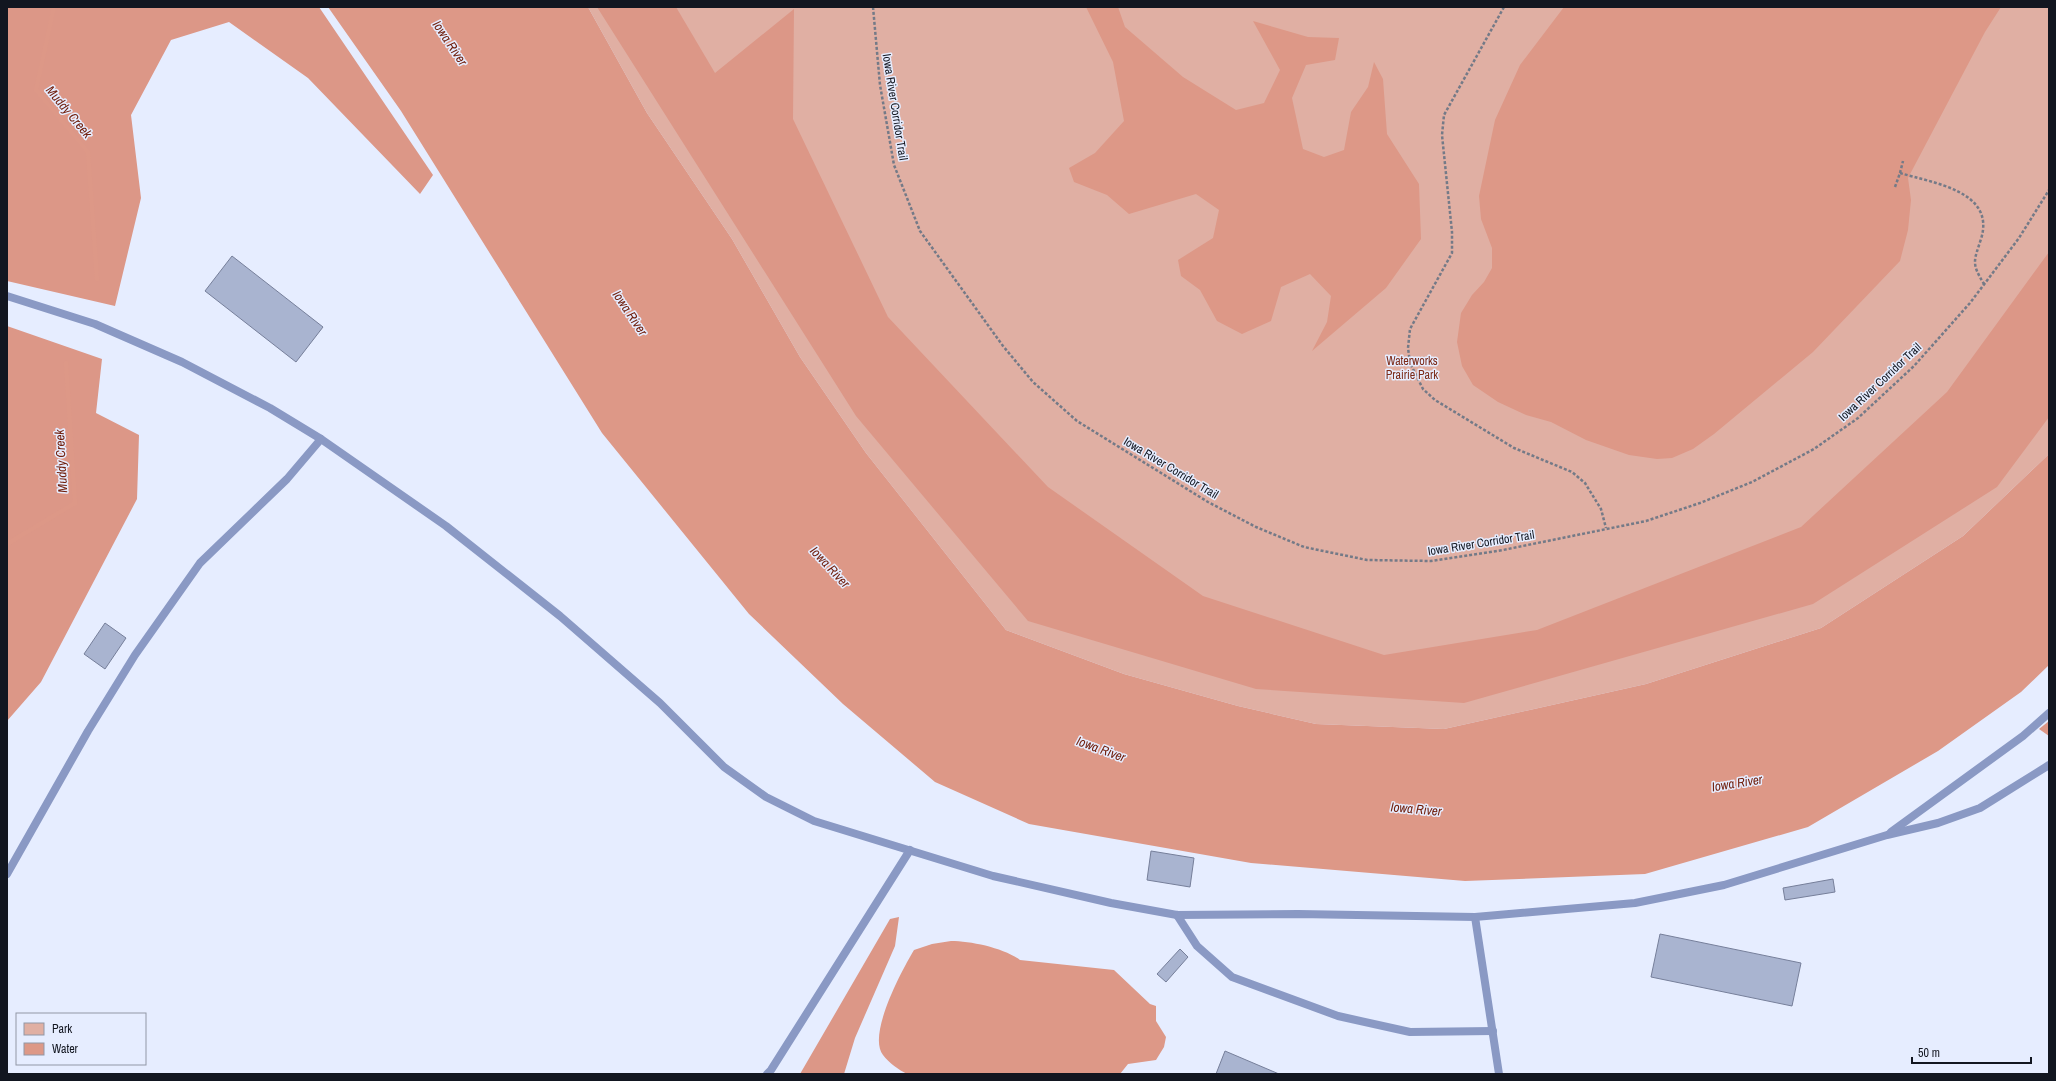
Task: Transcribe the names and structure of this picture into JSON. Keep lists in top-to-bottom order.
{
  "streets": {
    "path": ["Iowa River Corridor Trail"]
  },
  "water": ["Iowa River", "Muddy Creek"],
  "parks": ["Waterworks Prairie Park"],
  "legend": ["Park", "Water"],
  "scale_bar": "50 m"
}
